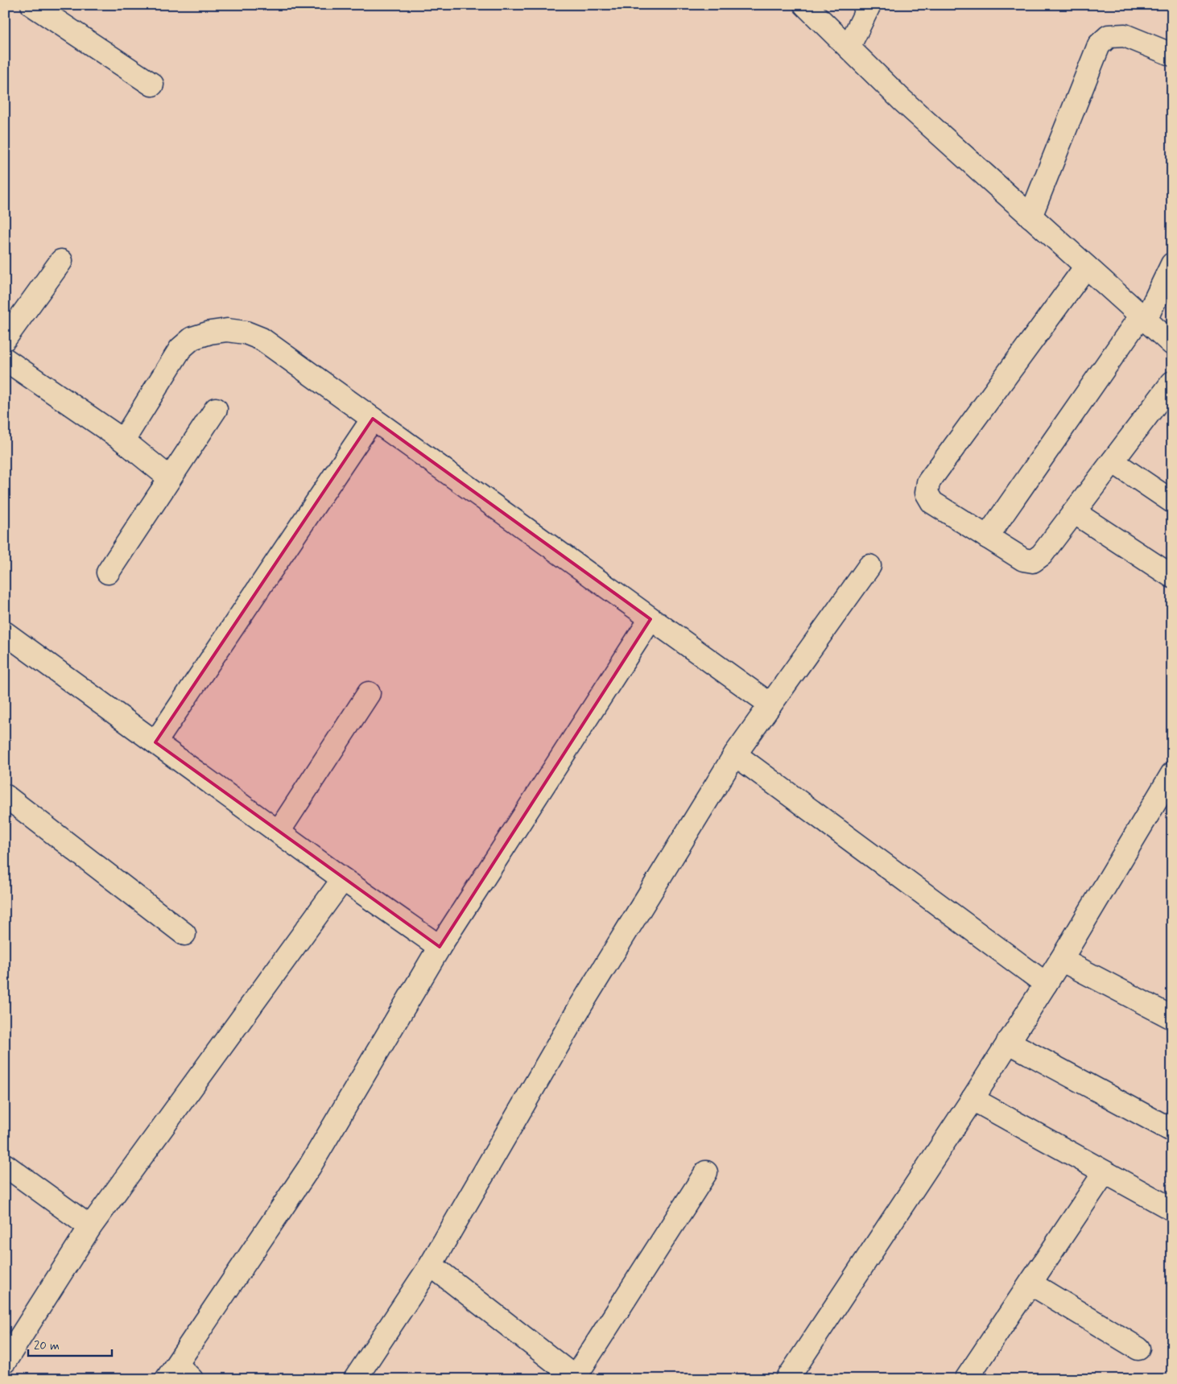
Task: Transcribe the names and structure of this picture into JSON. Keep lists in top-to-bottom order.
{
  "scale_bar": "20 m"
}
